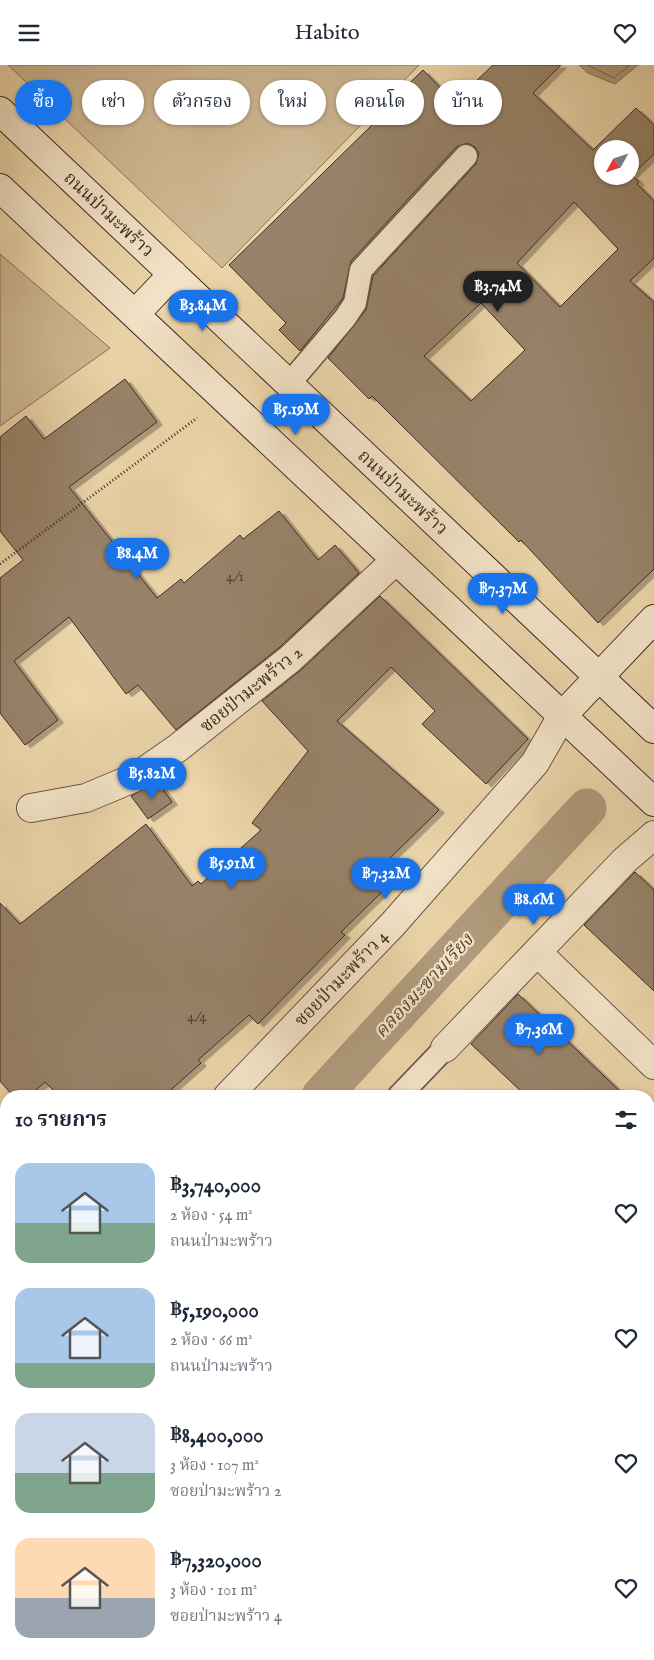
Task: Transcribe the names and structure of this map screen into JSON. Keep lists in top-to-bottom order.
{
  "streets": {
    "street": ["ถนนป่ามะพร้าว", "ซอยป่ามะพร้าว 2", "ซอยป่ามะพร้าว 4"]
  },
  "crossings": [
    ["ถนนป่ามะพร้าว", "ซอยป่ามะพร้าว 4"]
  ],
  "water": ["คลองมะขามเรียง"],
  "house_numbers": ["4/1", "4/4"],
  "north": "bottom left",
  "page": {
    "header": "Habito",
    "chip": [
      "ซื้อ",
      "เช่า",
      "ตัวกรอง",
      "ใหม่",
      "คอนโด",
      "บ้าน"
    ],
    "price": [
      "฿3.74M",
      "฿3.84M",
      "฿5.19M",
      "฿8.4M",
      "฿7.37M",
      "฿5.82M",
      "฿5.91M",
      "฿7.32M",
      "฿8.6M",
      "฿7.36M"
    ],
    "heading": "10 รายการ",
    "list": [
      {
        "name": "฿3,740,000",
        "note": "2 ห้อง · 54 m² · ถนนป่ามะพร้าว"
      },
      {
        "name": "฿5,190,000",
        "note": "2 ห้อง · 66 m² · ถนนป่ามะพร้าว"
      },
      {
        "name": "฿8,400,000",
        "note": "3 ห้อง · 107 m² · ซอยป่ามะพร้าว 2"
      },
      {
        "name": "฿7,320,000",
        "note": "3 ห้อง · 101 m² · ซอยป่ามะพร้าว 4"
      }
    ]
  }
}
